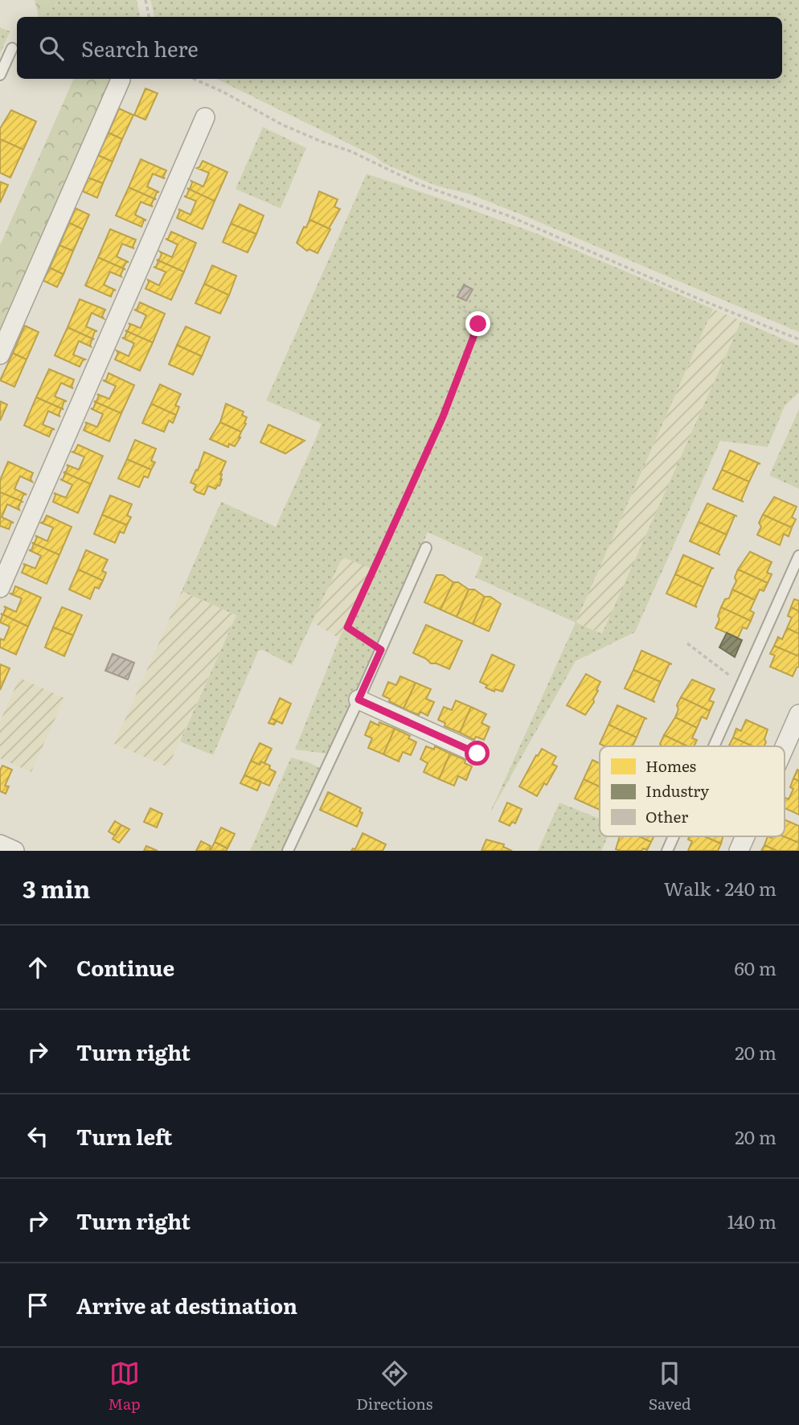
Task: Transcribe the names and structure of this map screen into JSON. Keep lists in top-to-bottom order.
{
  "legend": ["Homes", "Industry", "Other"],
  "page": {
    "search": "Search here",
    "heading": ["3 min", "Walk · 240 m"],
    "list": [
      ["Continue", "60 m"],
      ["Turn right", "20 m"],
      ["Turn left", "20 m"],
      ["Turn right", "140 m"],
      "Arrive at destination"
    ],
    "nav": ["Map", "Directions", "Saved"]
  }
}
